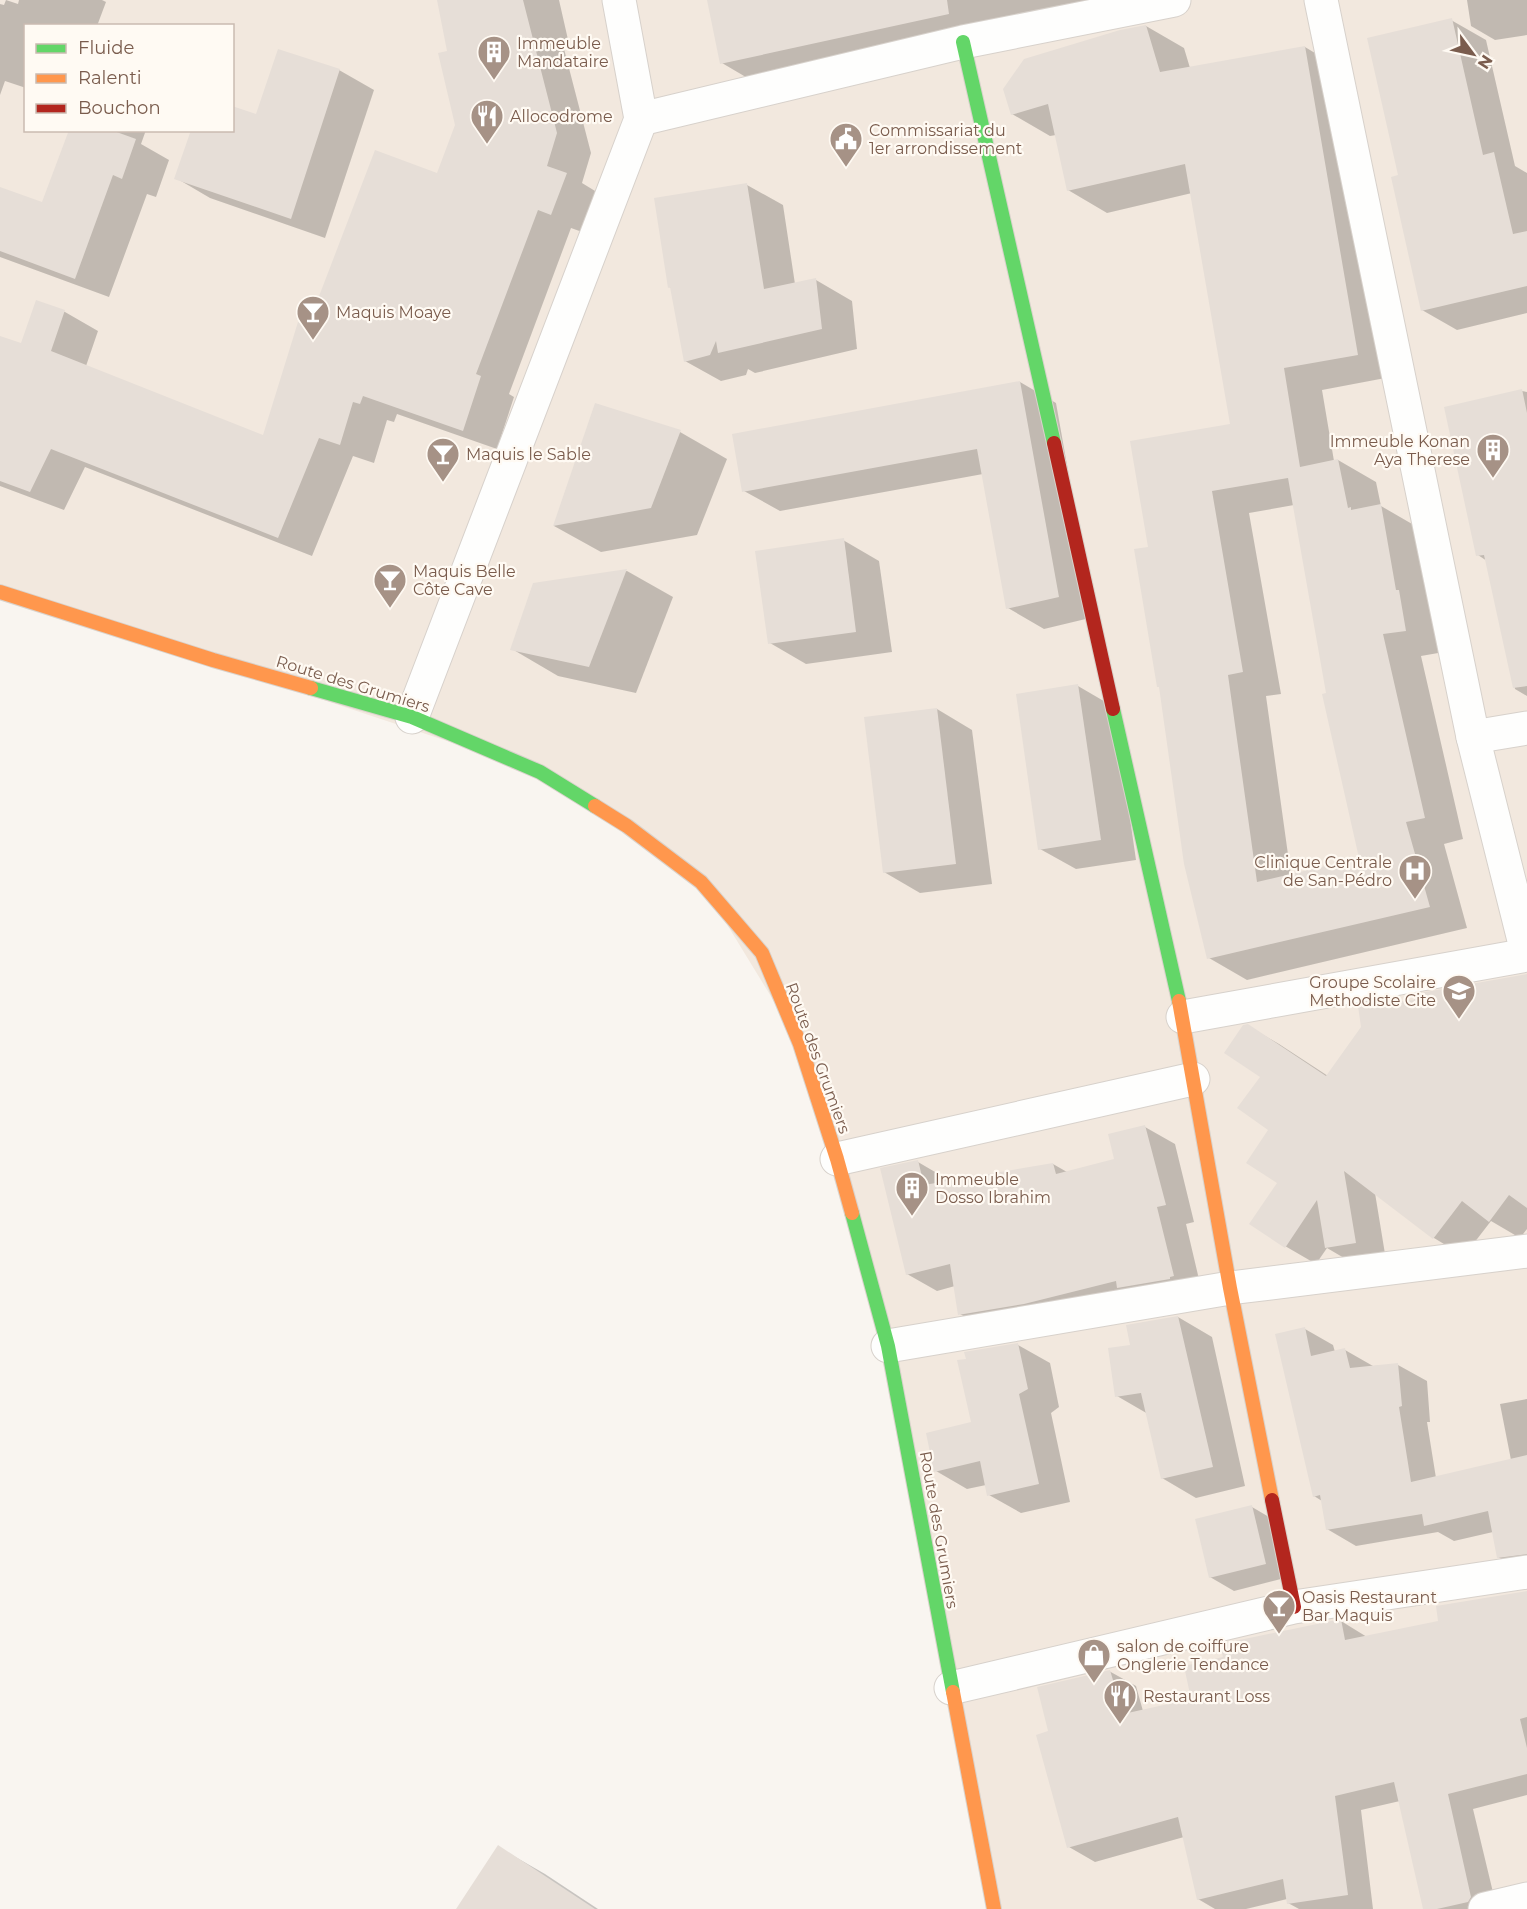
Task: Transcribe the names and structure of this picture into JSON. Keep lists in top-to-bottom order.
{
  "streets": {
    "main road": ["Route des Grumiers"]
  },
  "places": {
    "building": ["Immeuble Mandataire", "Immeuble Konan Aya Therese", "Immeuble Dosso Ibrahim"],
    "restaurant": ["Allocodrome", "Restaurant Loss"],
    "public building": ["Commissariat du 1er arrondissement"],
    "bar": [
      "Maquis Moaye",
      "Maquis le Sable",
      "Maquis Belle Côte Cave",
      "Oasis Restaurant Bar Maquis"
    ],
    "hospital": ["Clinique Centrale de San-Pédro"],
    "school or university": ["Groupe Scolaire Methodiste Cite"],
    "shop": ["salon de coiffure Onglerie Tendance"]
  },
  "legend": ["Fluide", "Ralenti", "Bouchon"],
  "north": "bottom right"
}
